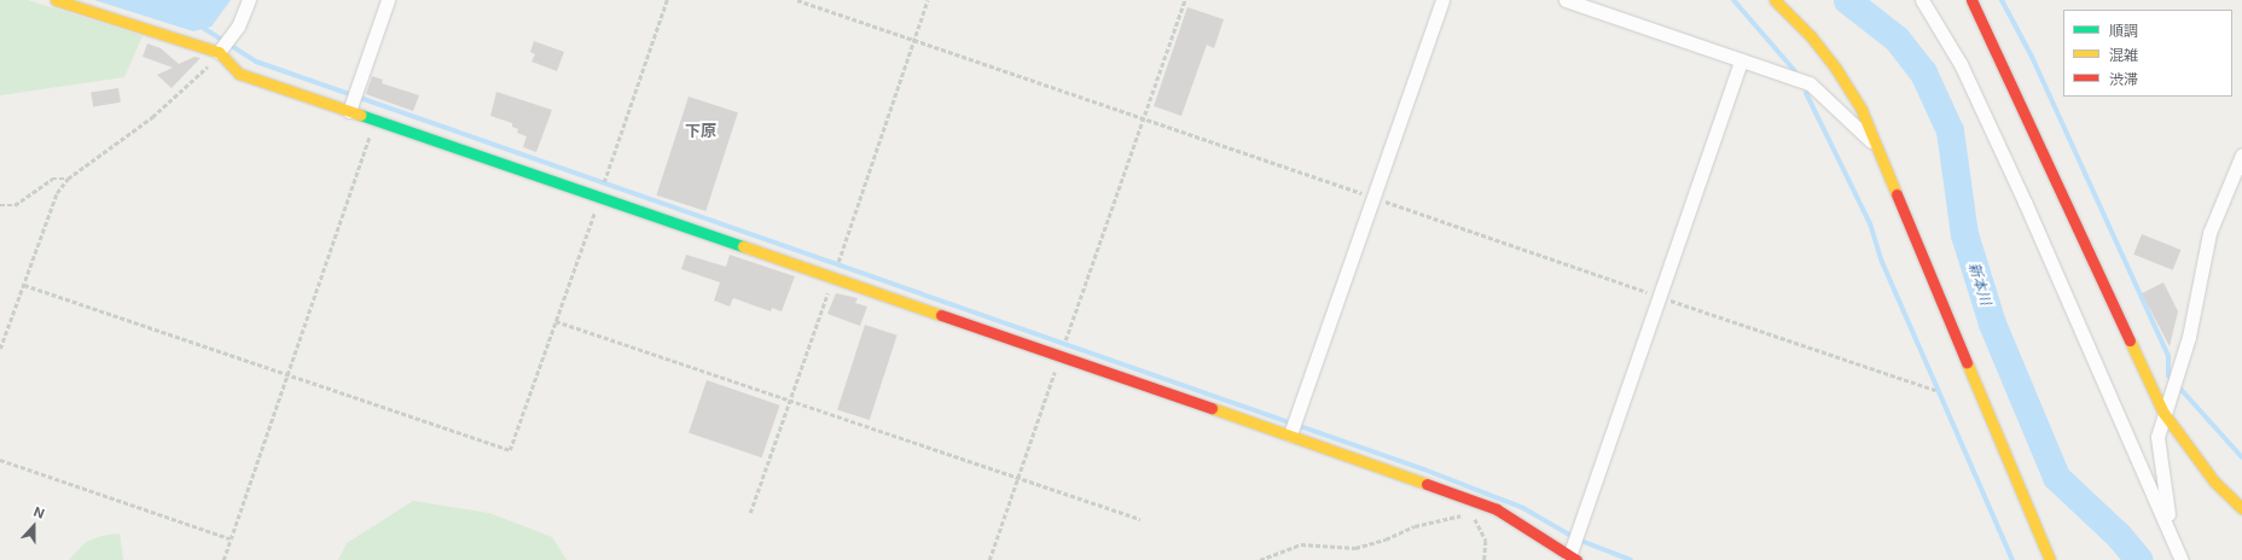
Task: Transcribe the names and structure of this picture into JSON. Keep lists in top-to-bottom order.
{
  "districts": ["下原"],
  "water": ["新本川"],
  "legend": ["順調", "混雑", "渋滞"],
  "north": "top"
}
